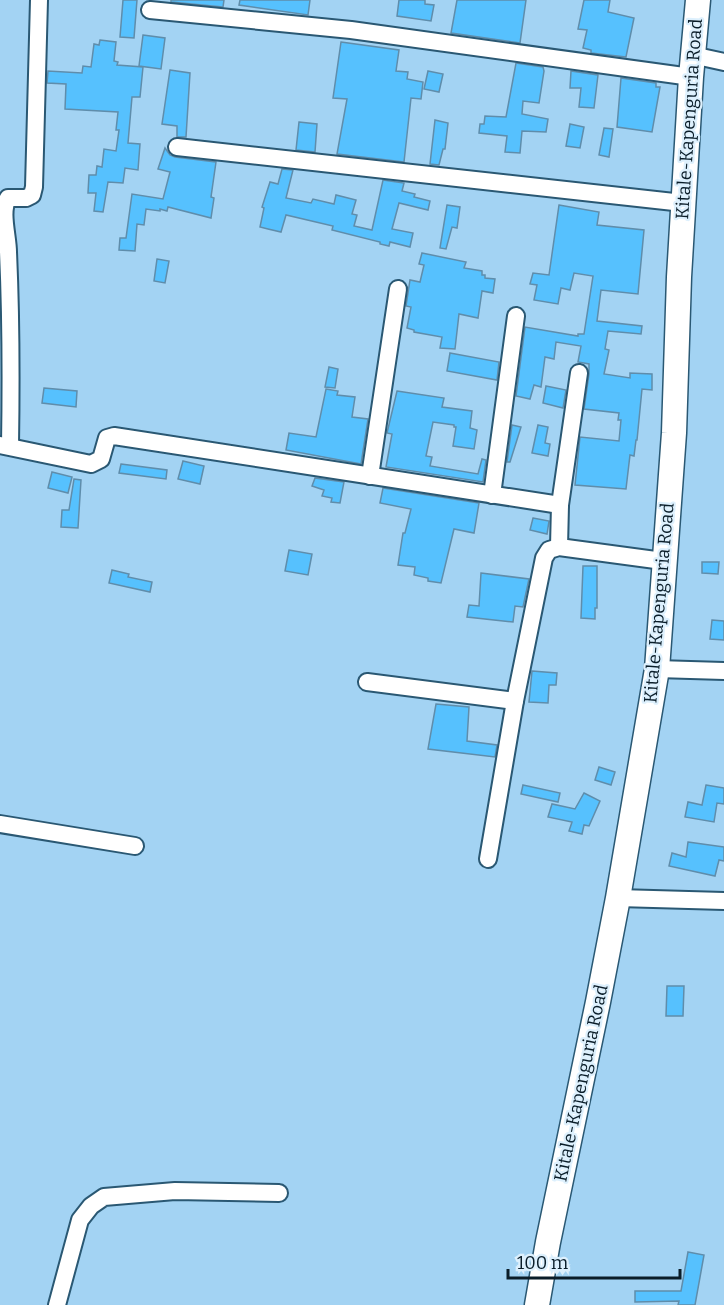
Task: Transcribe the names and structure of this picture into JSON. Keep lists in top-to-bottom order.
{
  "streets": {
    "highway": ["Kitale-Kapenguria Road"]
  },
  "scale_bar": "100 m"
}
